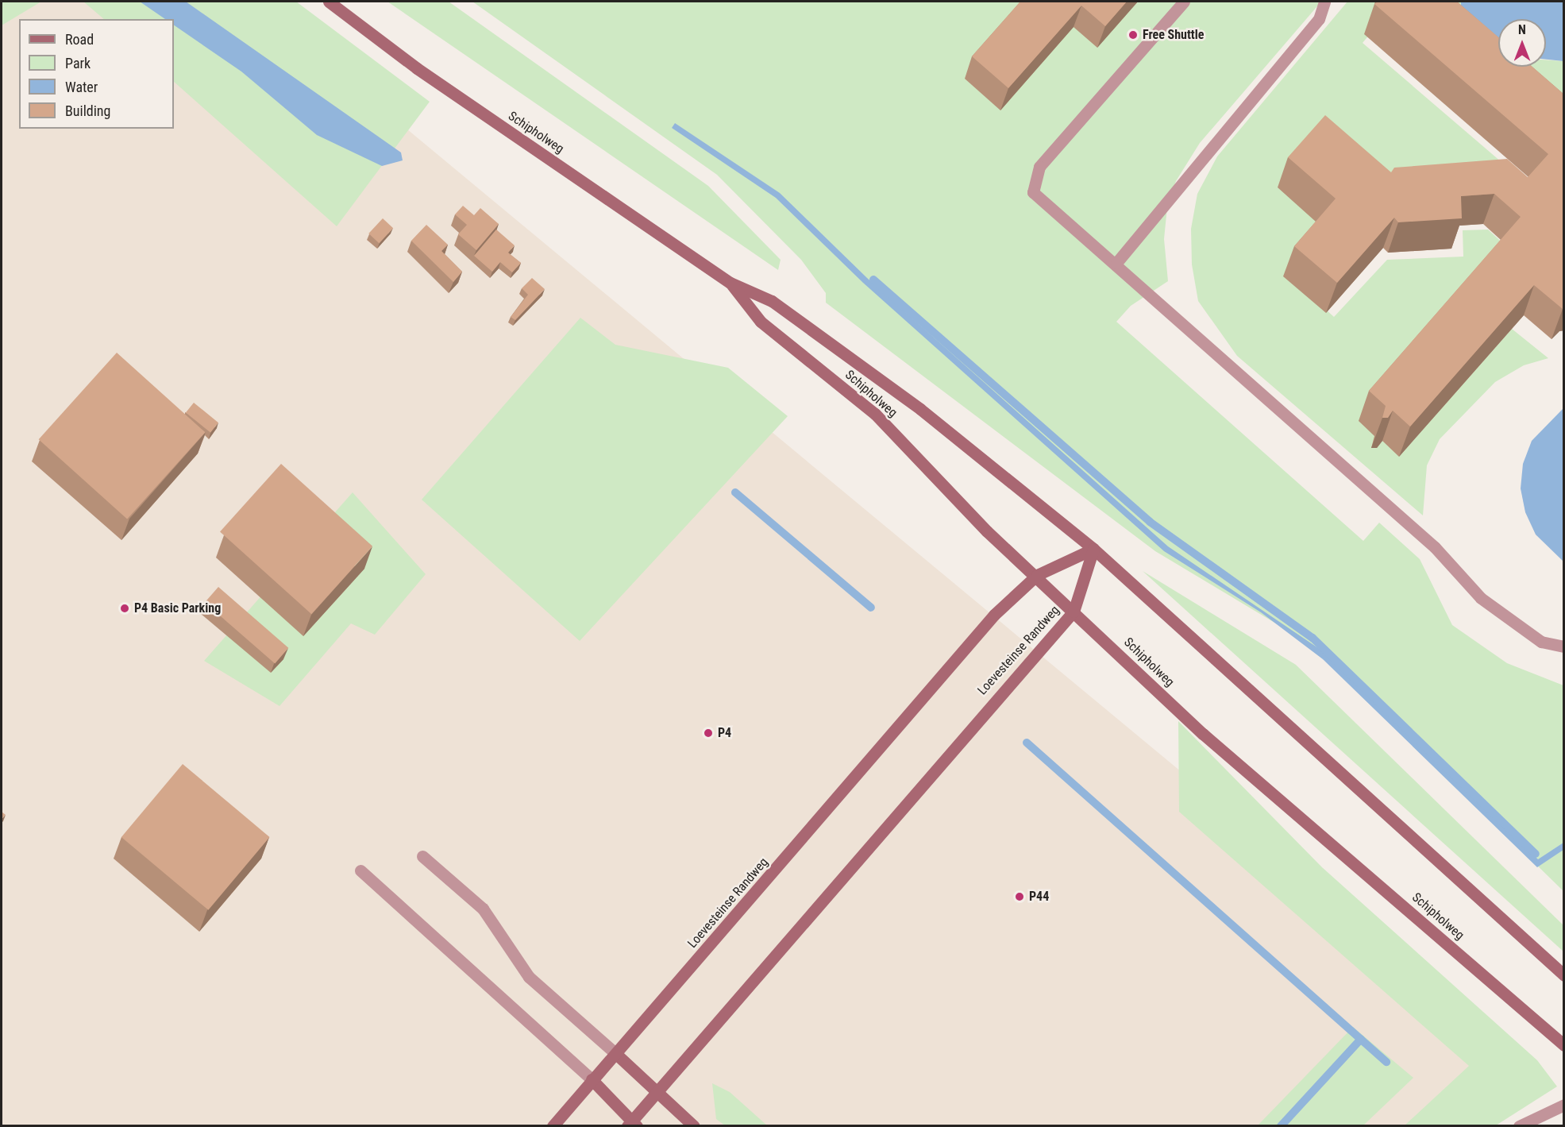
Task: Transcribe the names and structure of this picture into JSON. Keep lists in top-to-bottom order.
{
  "streets": {
    "main road": ["Schipholweg", "Loevesteinse Randweg"]
  },
  "crossings": [
    ["Schipholweg", "Loevesteinse Randweg"]
  ],
  "places": [
    "Free Shuttle",
    "P4 Basic Parking",
    "P4",
    "P44"
  ],
  "legend": [
    "Road",
    "Park",
    "Water",
    "Building"
  ],
  "north": "top"
}
